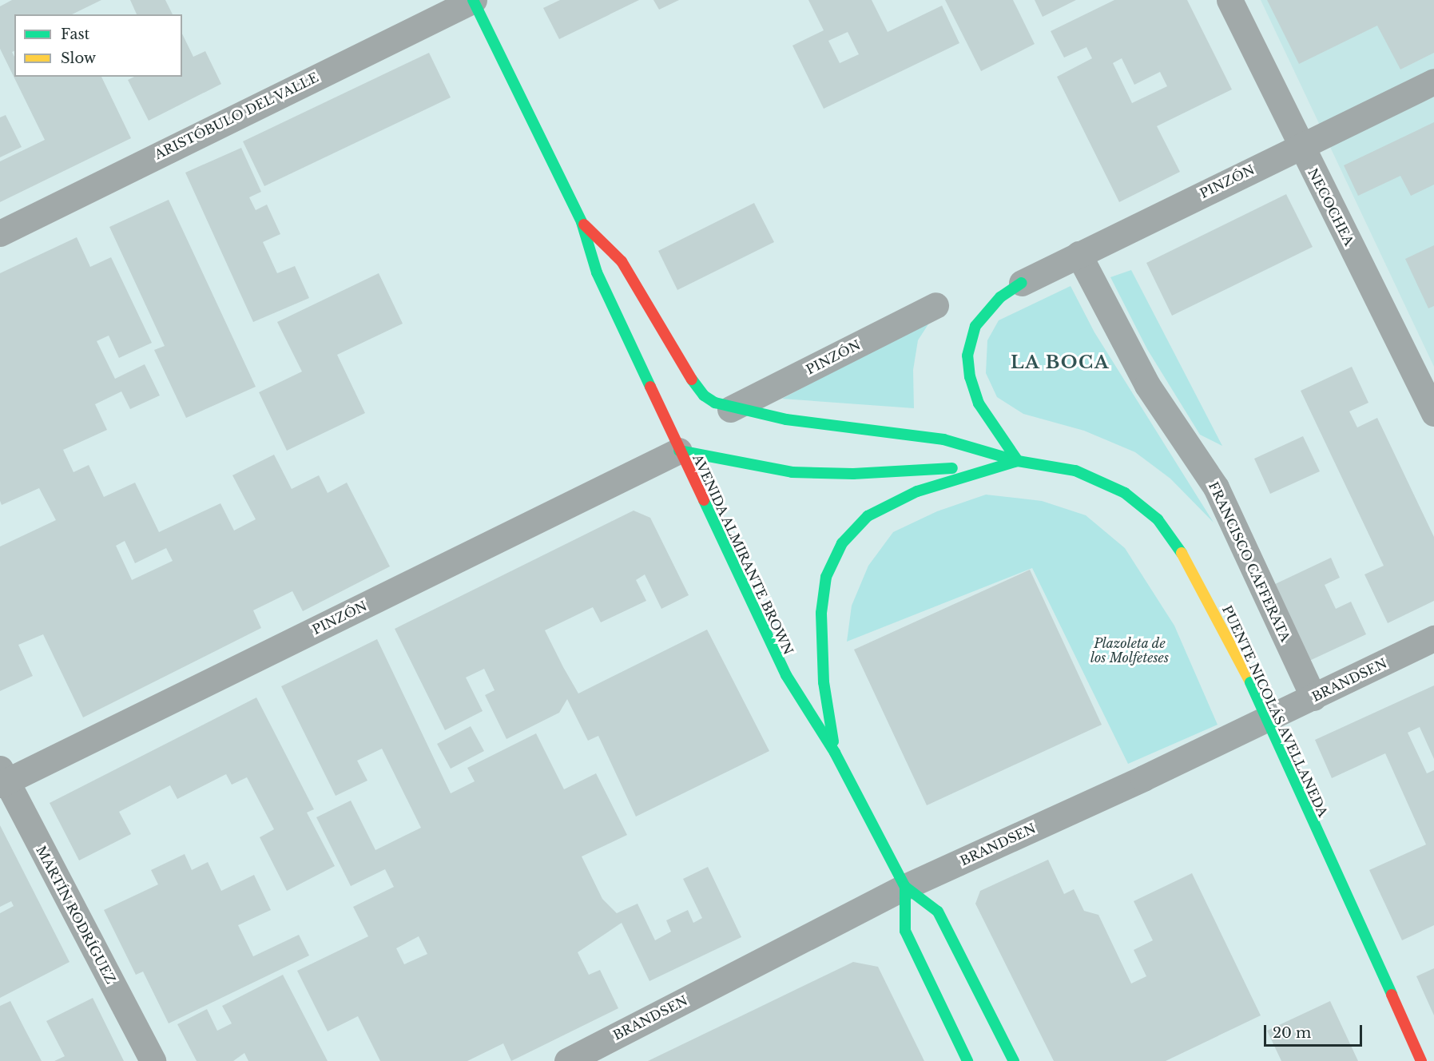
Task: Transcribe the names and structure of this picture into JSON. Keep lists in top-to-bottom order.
{
  "streets": {
    "main road": ["AVENIDA ALMIRANTE BROWN", "PUENTE NICOLÁS AVELLANEDA"],
    "street": [
      "ARISTÓBULO DEL VALLE",
      "PINZÓN",
      "NECOCHEA",
      "FRANCISCO CAFFERATA",
      "BRANDSEN",
      "MARTÍN RODRÍGUEZ"
    ]
  },
  "crossings": [
    ["ARISTÓBULO DEL VALLE", "AVENIDA ALMIRANTE BROWN"],
    ["PINZÓN", "NECOCHEA"],
    ["PINZÓN", "AVENIDA ALMIRANTE BROWN"],
    ["PINZÓN", "FRANCISCO CAFFERATA"],
    ["PINZÓN", "PUENTE NICOLÁS AVELLANEDA"],
    ["PINZÓN", "MARTÍN RODRÍGUEZ"],
    ["AVENIDA ALMIRANTE BROWN", "BRANDSEN"],
    ["AVENIDA ALMIRANTE BROWN", "PUENTE NICOLÁS AVELLANEDA"],
    ["FRANCISCO CAFFERATA", "BRANDSEN"]
  ],
  "districts": ["LA BOCA"],
  "parks": ["Plazoleta de los Molfeteses"],
  "legend": ["Fast", "Slow"],
  "scale_bar": "20 m"
}
